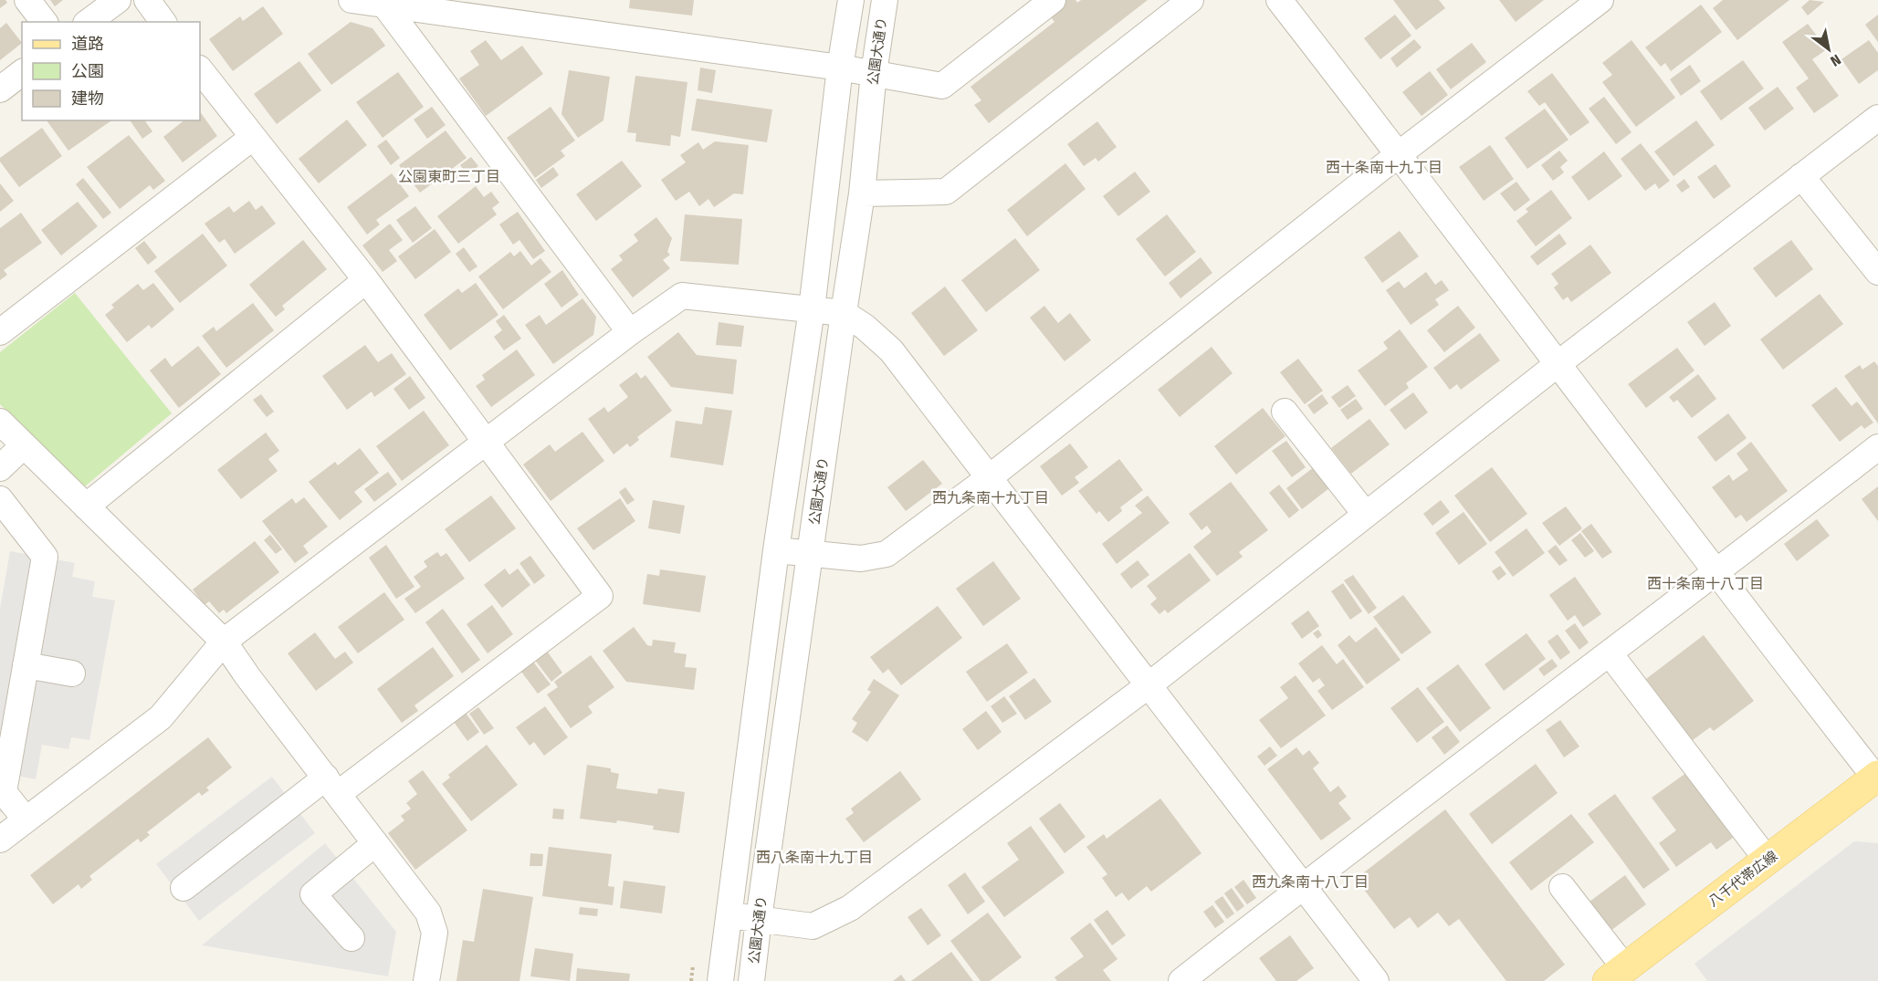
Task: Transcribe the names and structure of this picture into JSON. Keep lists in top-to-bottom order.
{
  "streets": {
    "main road": ["八千代帯広線"],
    "street": ["公園大通り"]
  },
  "districts": [
    "西十条南十九丁目",
    "公園東町三丁目",
    "西九条南十九丁目",
    "西十条南十八丁目",
    "西八条南十九丁目",
    "西九条南十八丁目"
  ],
  "legend": ["道路", "公園", "建物"],
  "north": "bottom right"
}
